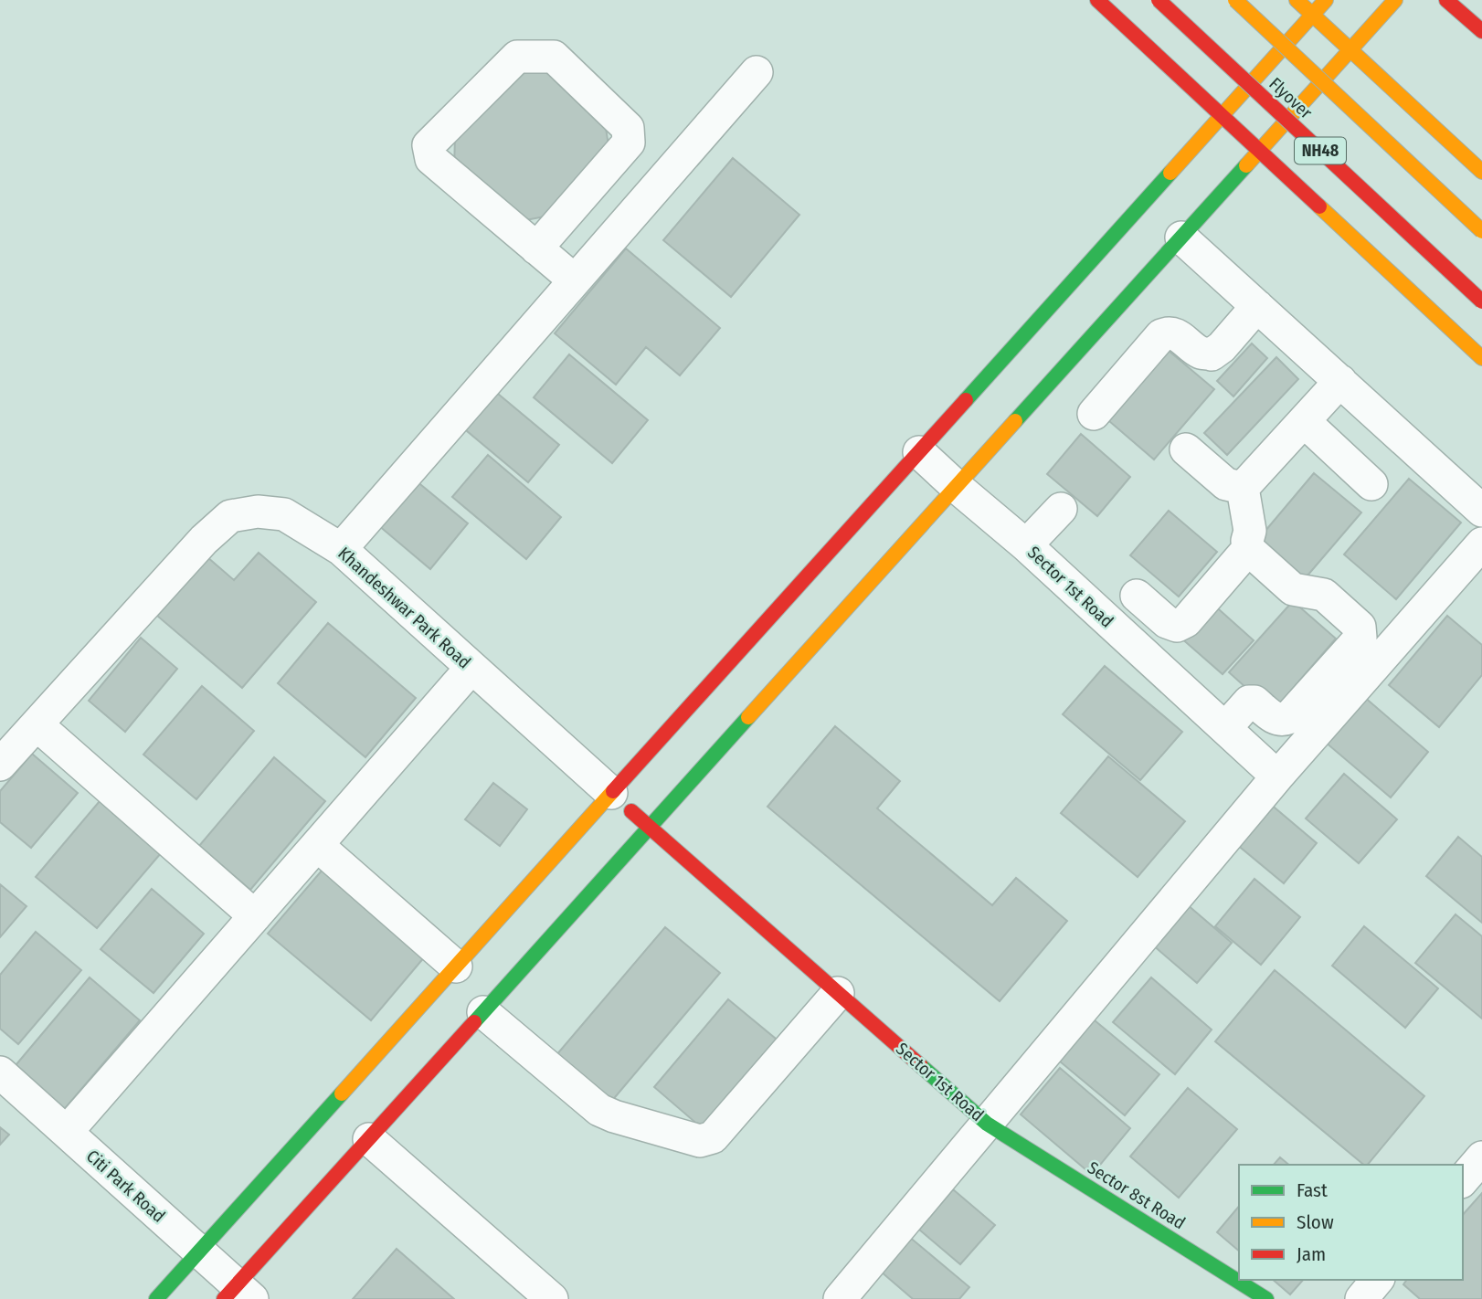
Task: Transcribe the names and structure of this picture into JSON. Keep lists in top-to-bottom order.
{
  "streets": {
    "main road": [
      "Flyover",
      "NH48",
      "Sector 1st Road",
      "Sector 8st Road"
    ],
    "street": ["Khandeshwar Park Road", "Citi Park Road"]
  },
  "crossings": [
    ["Sector 1st Road", "Khandeshwar Park Road"],
    ["Sector 1st Road", "Sector 8st Road"]
  ],
  "legend": ["Fast", "Slow", "Jam"]
}
